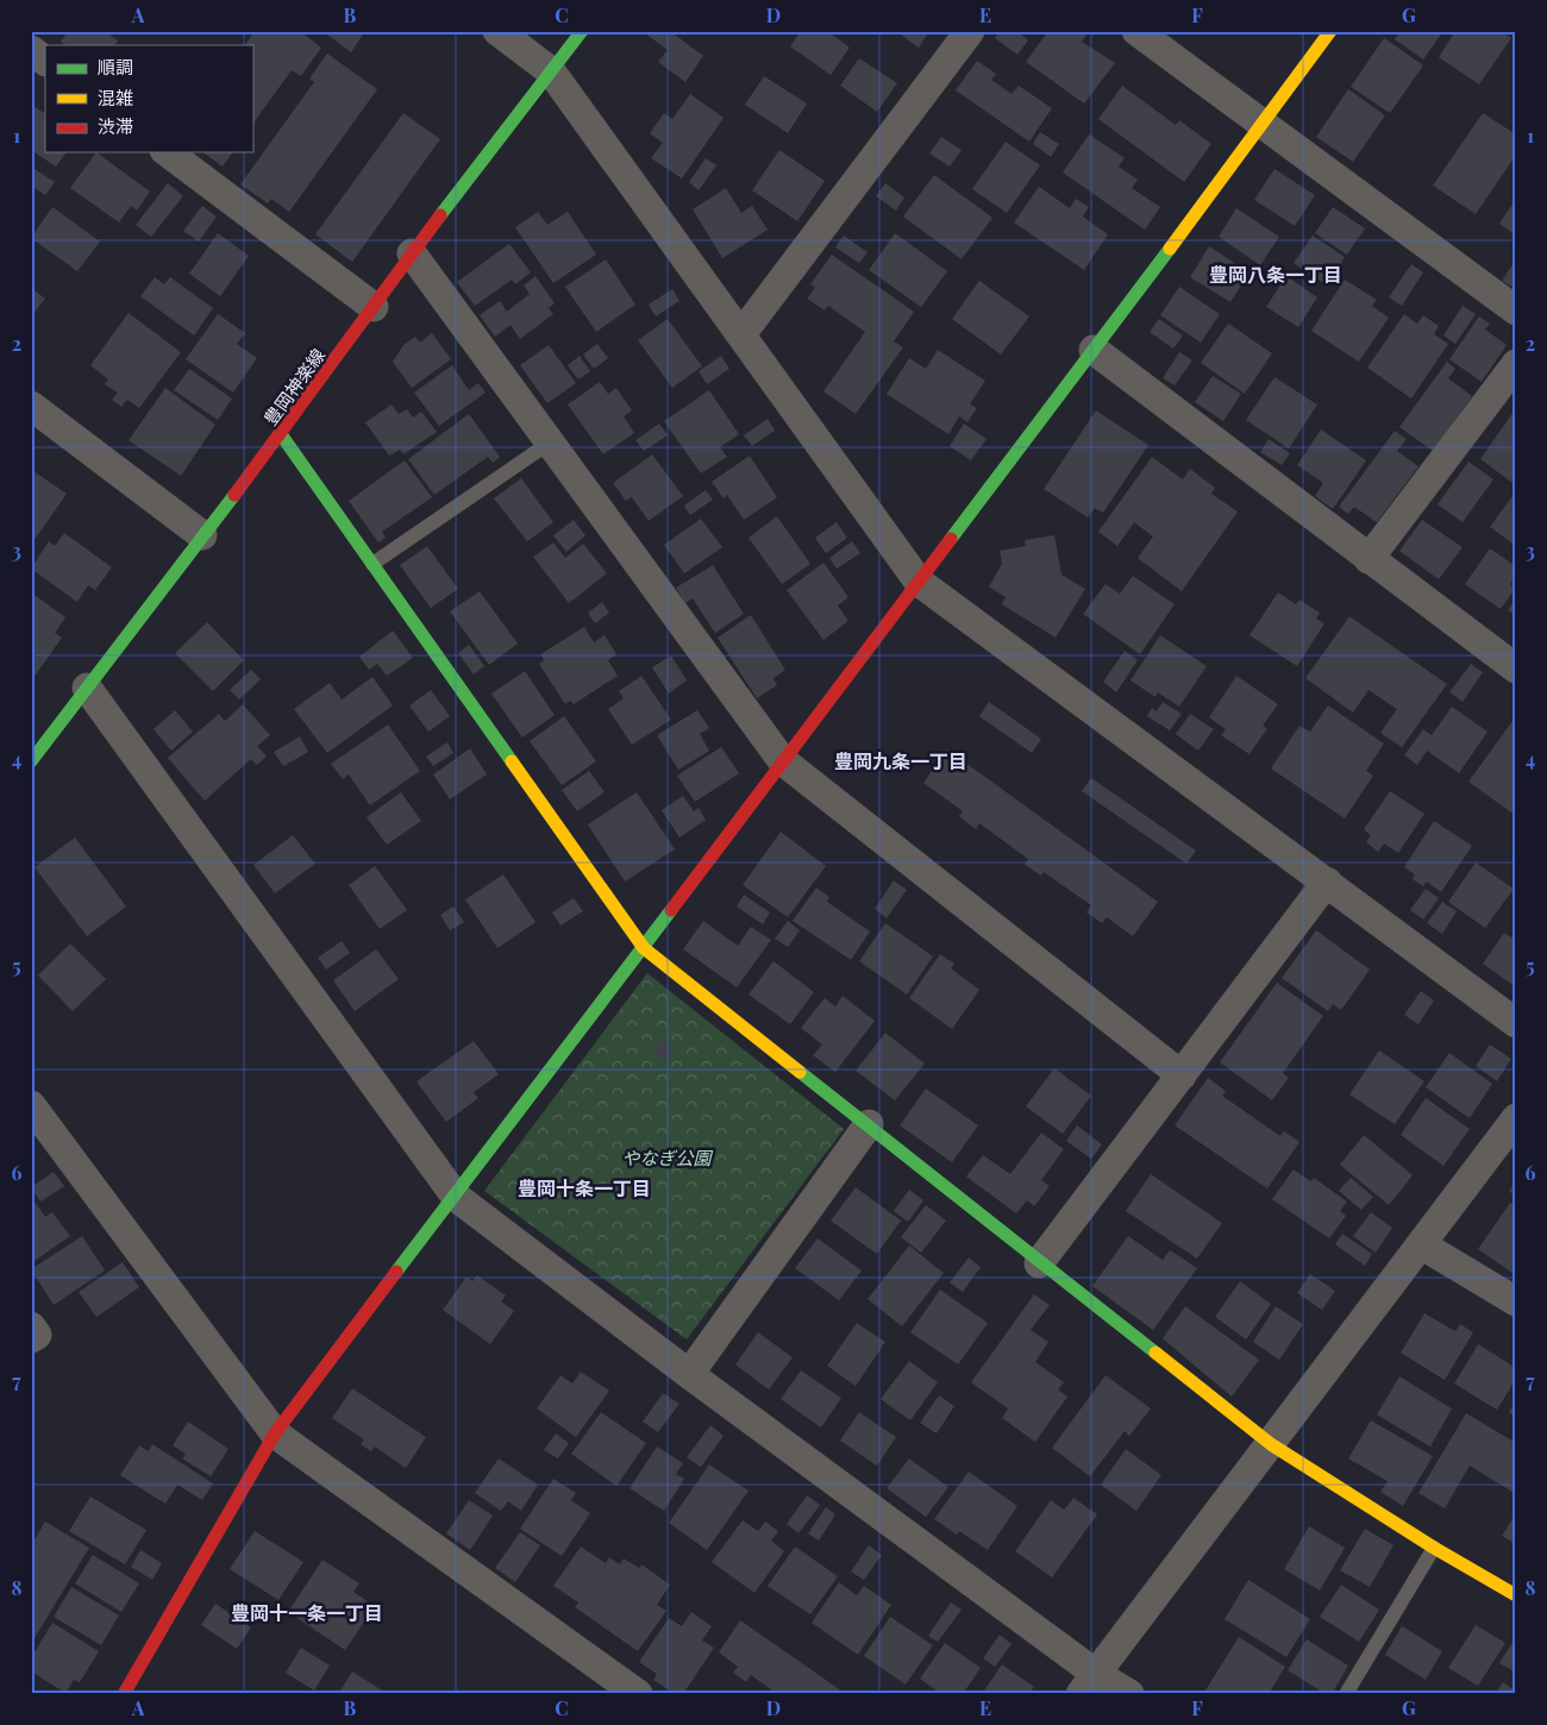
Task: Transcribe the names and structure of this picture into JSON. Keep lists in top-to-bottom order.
{
  "streets": {
    "street": ["豊岡神楽線"]
  },
  "districts": [
    "豊岡八条一丁目",
    "豊岡九条一丁目",
    "豊岡十条一丁目",
    "豊岡十一条一丁目"
  ],
  "parks": ["やなぎ公園"],
  "legend": ["順調", "混雑", "渋滞"],
  "grid": {
    "columns": [
      "A",
      "B",
      "C",
      "D",
      "E",
      "F",
      "G"
    ],
    "rows": [
      "1",
      "2",
      "3",
      "4",
      "5",
      "6",
      "7",
      "8"
    ]
  }
}
